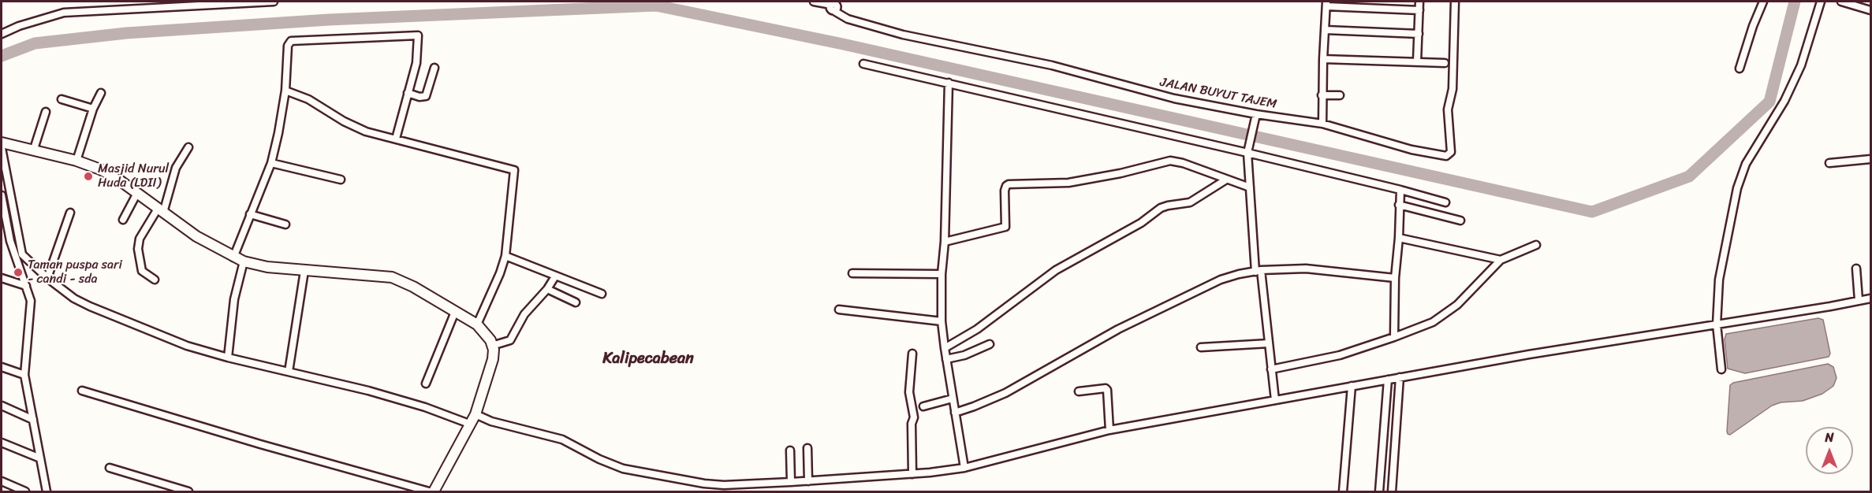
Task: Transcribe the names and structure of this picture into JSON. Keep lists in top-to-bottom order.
{
  "streets": {
    "street": ["JALAN BUYUT TAJEM"]
  },
  "districts": ["Kalipecabean"],
  "places": ["Masjid Nurul Huda (LDII)", "Taman puspa sari - candi - sda"],
  "north": "top"
}
